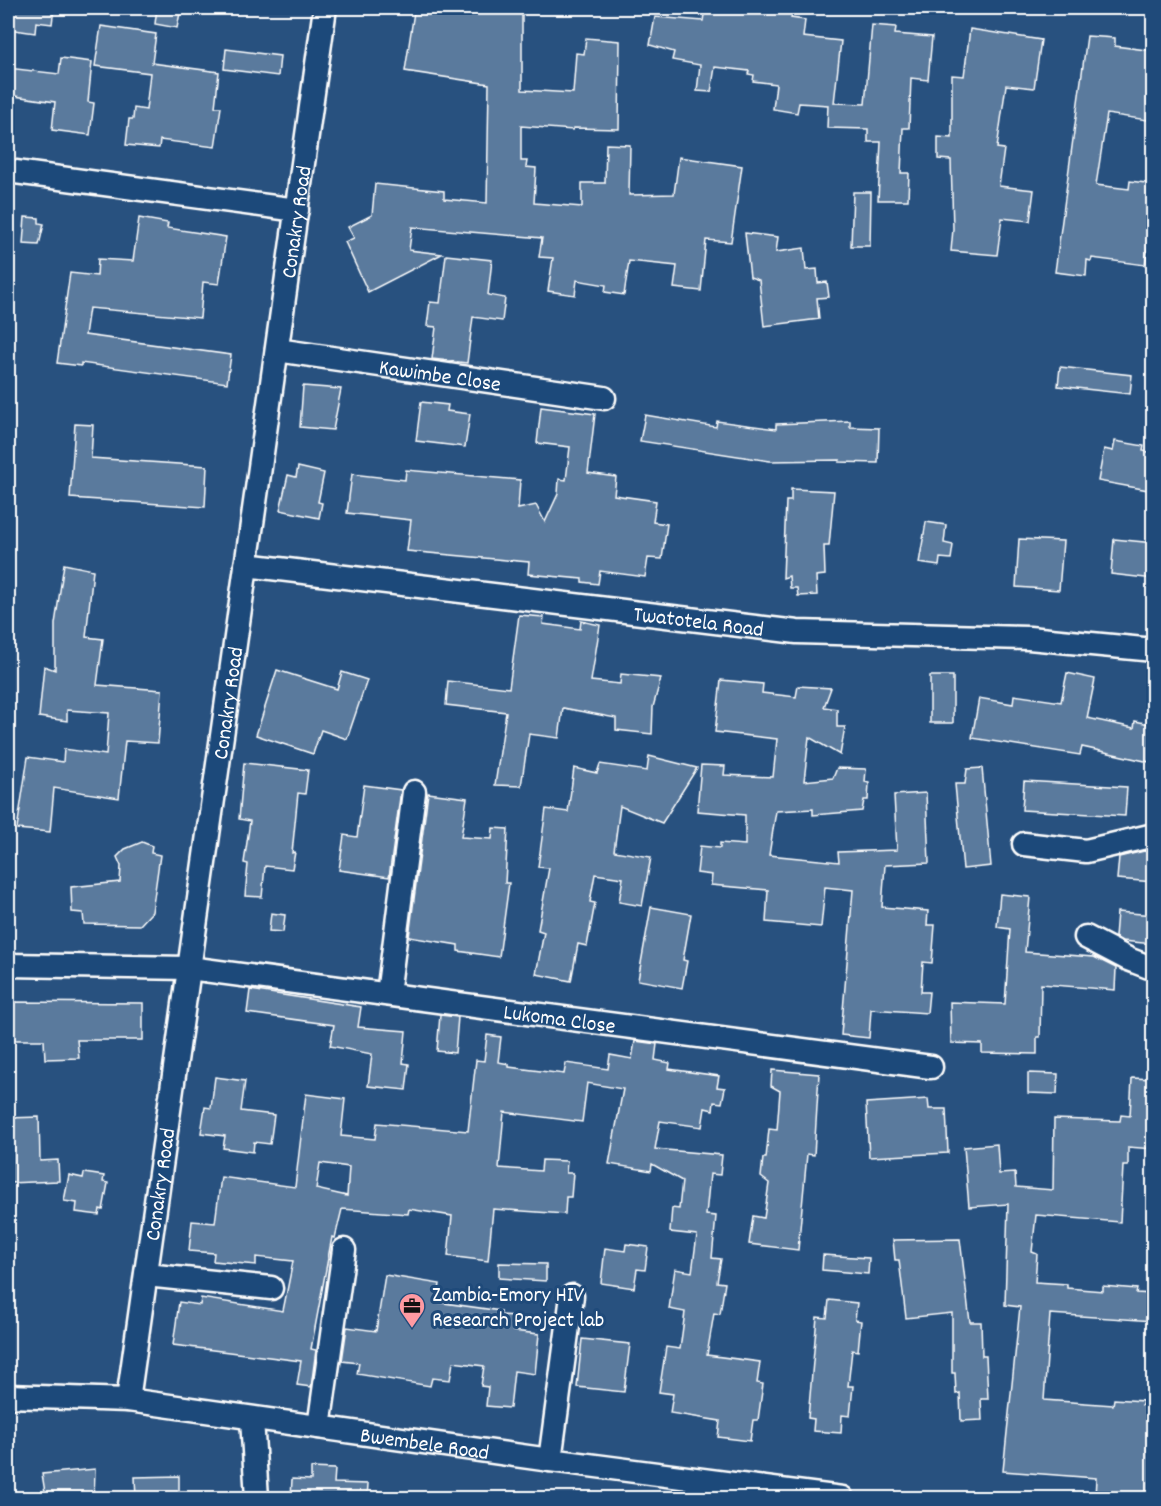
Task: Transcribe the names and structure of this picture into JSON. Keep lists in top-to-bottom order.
{
  "streets": {
    "street": [
      "Conakry Road",
      "Kawimbe Close",
      "Twatotela Road",
      "Lukoma Close",
      "Bwembele Road"
    ]
  },
  "crossings": [
    ["Conakry Road", "Kawimbe Close"],
    ["Conakry Road", "Twatotela Road"],
    ["Conakry Road", "Lukoma Close"],
    ["Conakry Road", "Bwembele Road"]
  ],
  "places": {
    "office": ["Zambia-Emory HIV Research Project lab"]
  }
}
